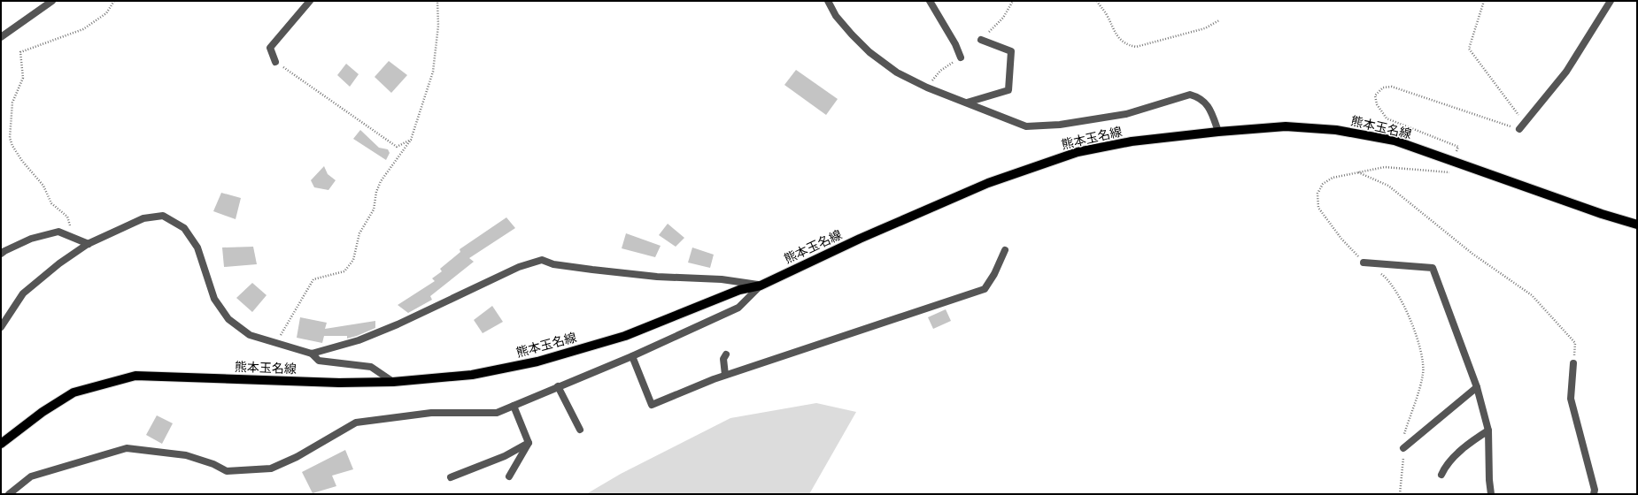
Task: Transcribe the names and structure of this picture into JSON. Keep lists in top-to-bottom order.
{
  "streets": {
    "main road": ["熊本玉名線"]
  }
}
